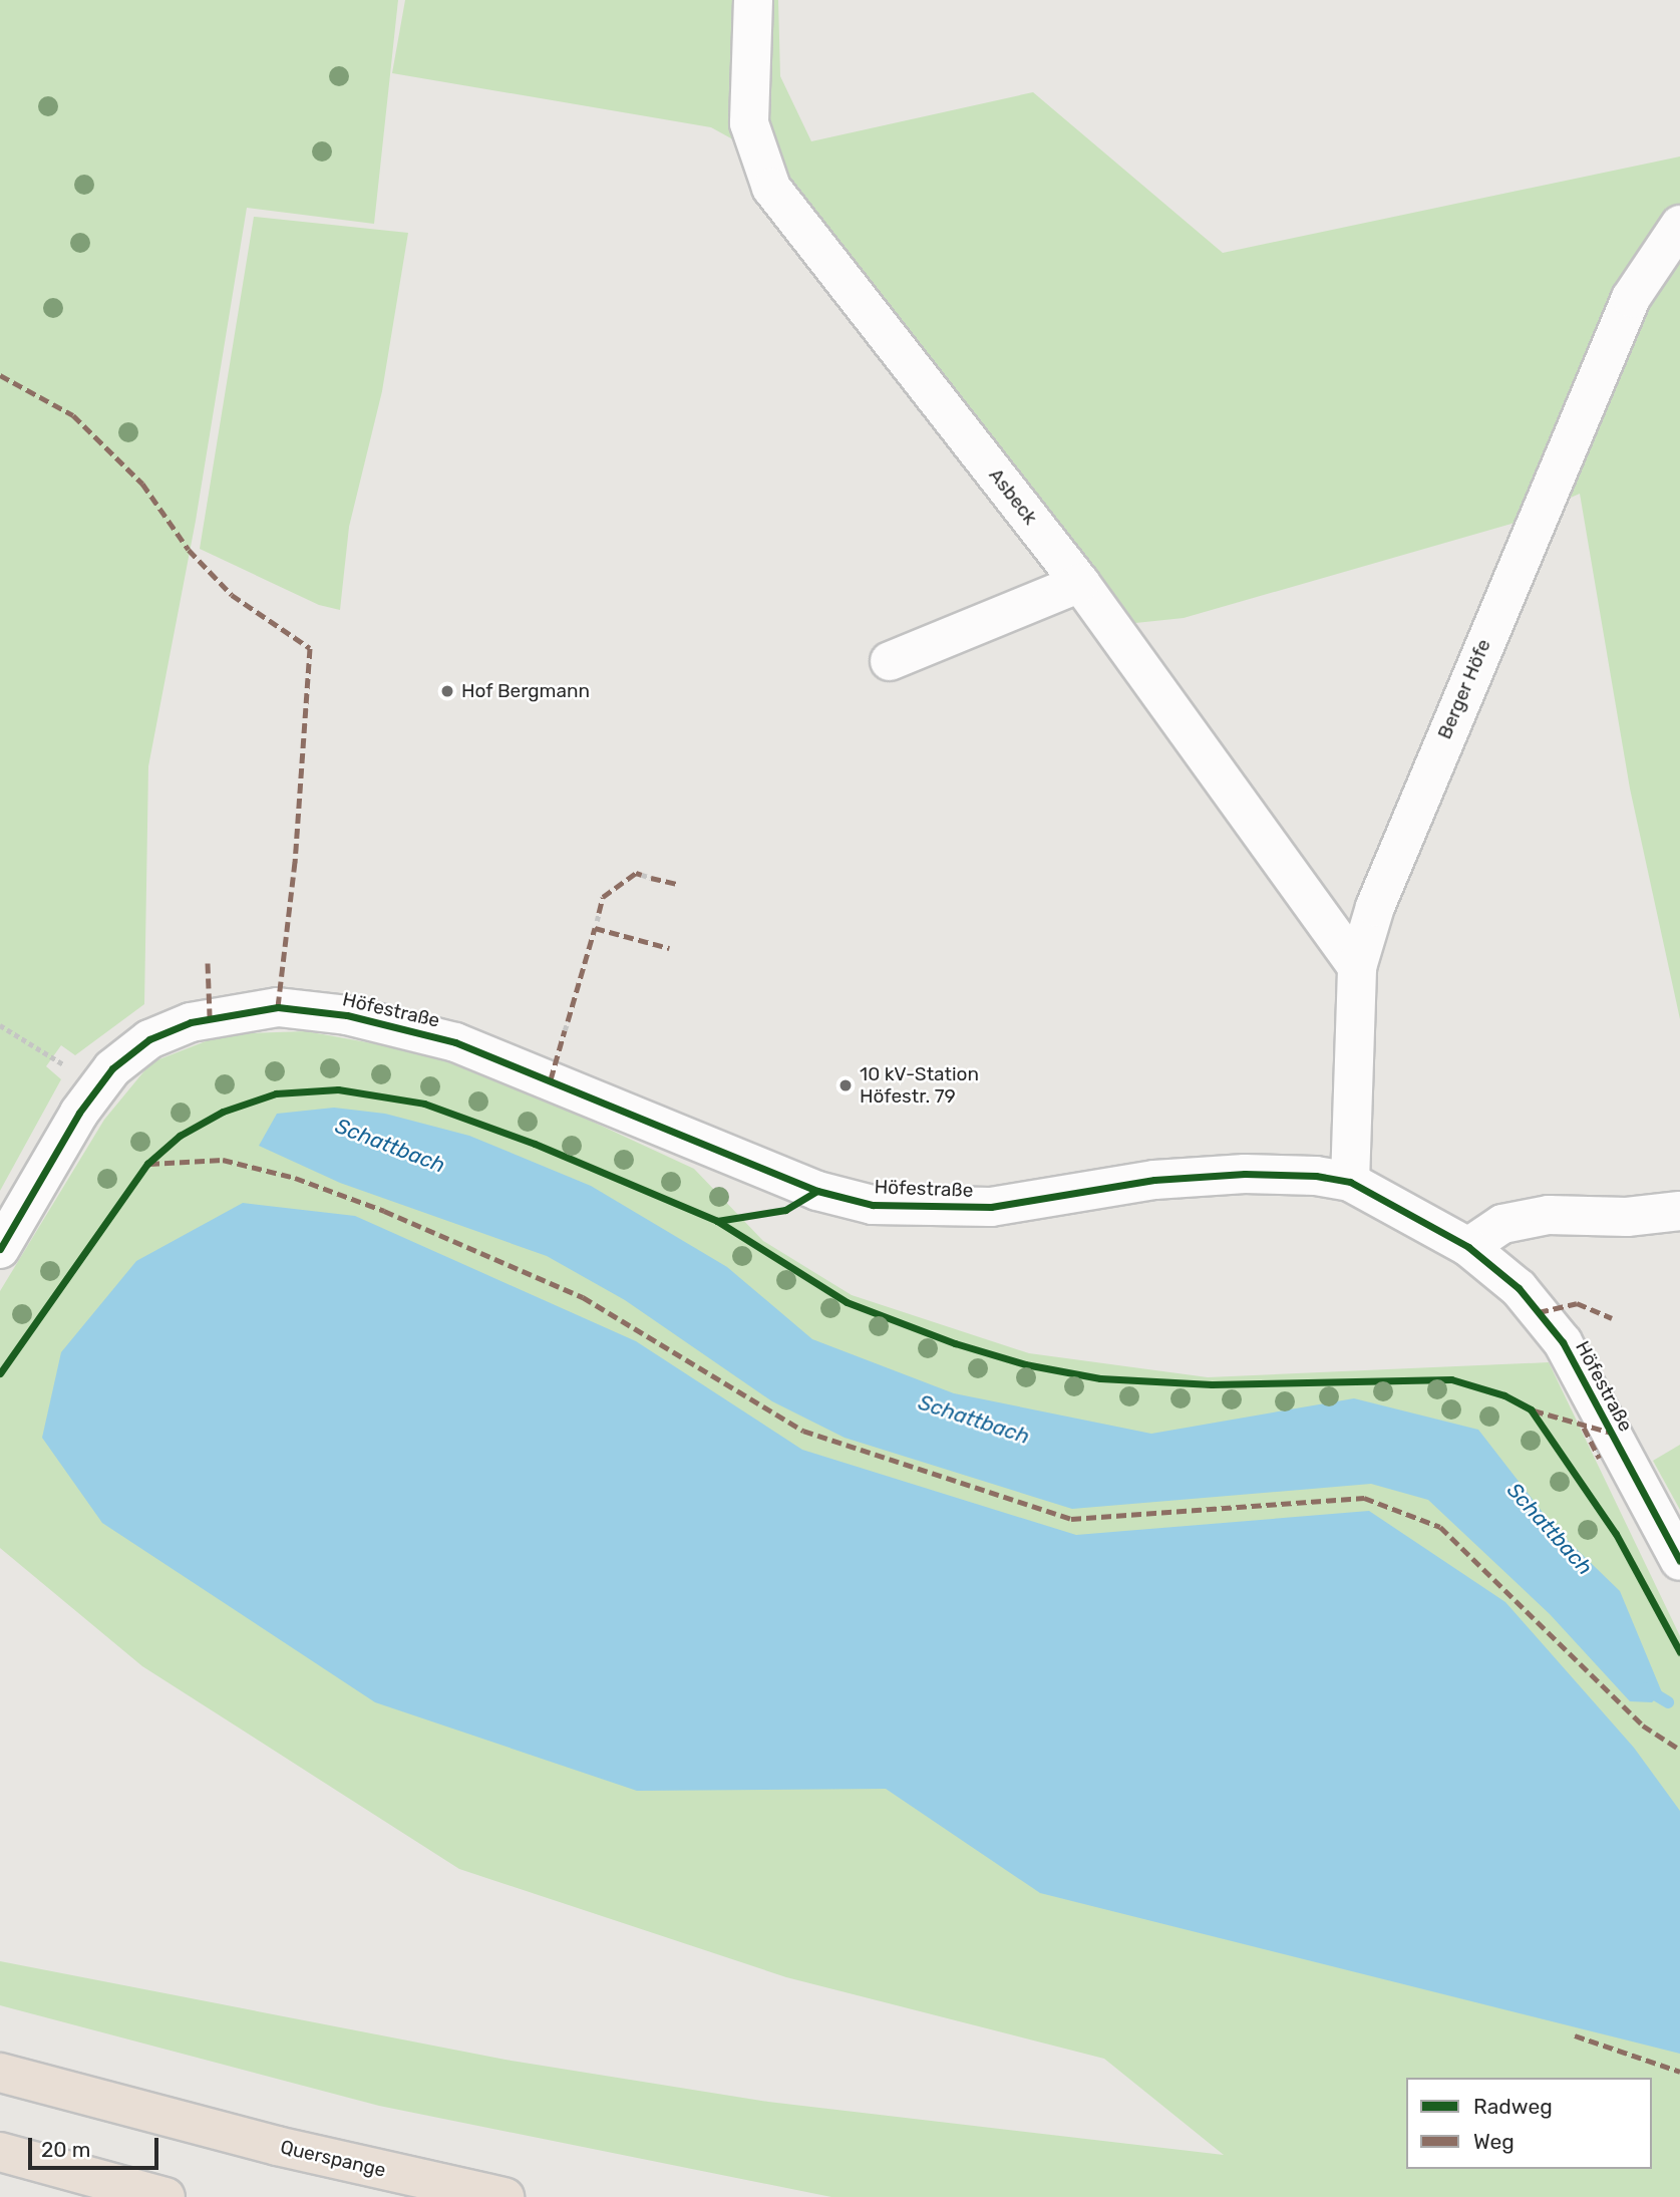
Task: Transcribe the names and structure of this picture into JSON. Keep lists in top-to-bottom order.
{
  "streets": {
    "highway": ["Querspange"],
    "street": ["Asbeck", "Berger Höfe", "Höfestraße"]
  },
  "crossings": [
    ["Asbeck", "Berger Höfe"],
    ["Berger Höfe", "Höfestraße"]
  ],
  "water": ["Schattbach"],
  "places": ["Hof Bergmann", "10 kV-Station Höfestr. 79"],
  "legend": ["Radweg", "Weg"],
  "scale_bar": "20 m"
}
